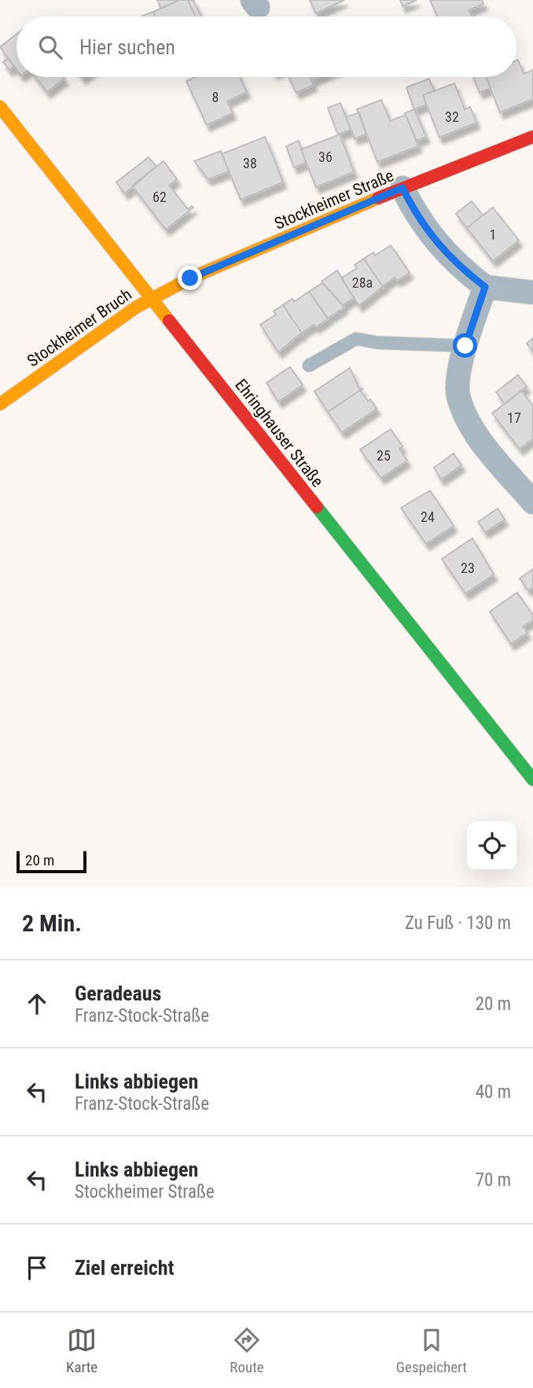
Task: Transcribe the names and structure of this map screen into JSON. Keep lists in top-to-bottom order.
{
  "streets": {
    "street": ["Stockheimer Straße", "Stockheimer Bruch", "Ehringhauser Straße"]
  },
  "crossings": [
    ["Stockheimer Straße", "Stockheimer Bruch"],
    ["Stockheimer Straße", "Ehringhauser Straße"],
    ["Stockheimer Bruch", "Ehringhauser Straße"]
  ],
  "house_numbers": [
    "8",
    "32",
    "36",
    "38",
    "62",
    "1",
    "28a",
    "17",
    "25",
    "24",
    "23"
  ],
  "scale_bar": "20 m",
  "page": {
    "search": "Hier suchen",
    "scale": "20 m",
    "heading": ["2 Min.", "Zu Fuß · 130 m"],
    "list": [
      ["Geradeaus", "Franz-Stock-Straße", "20 m"],
      ["Links abbiegen", "Franz-Stock-Straße", "40 m"],
      ["Links abbiegen", "Stockheimer Straße", "70 m"],
      "Ziel erreicht"
    ],
    "nav": ["Karte", "Route", "Gespeichert"]
  }
}
